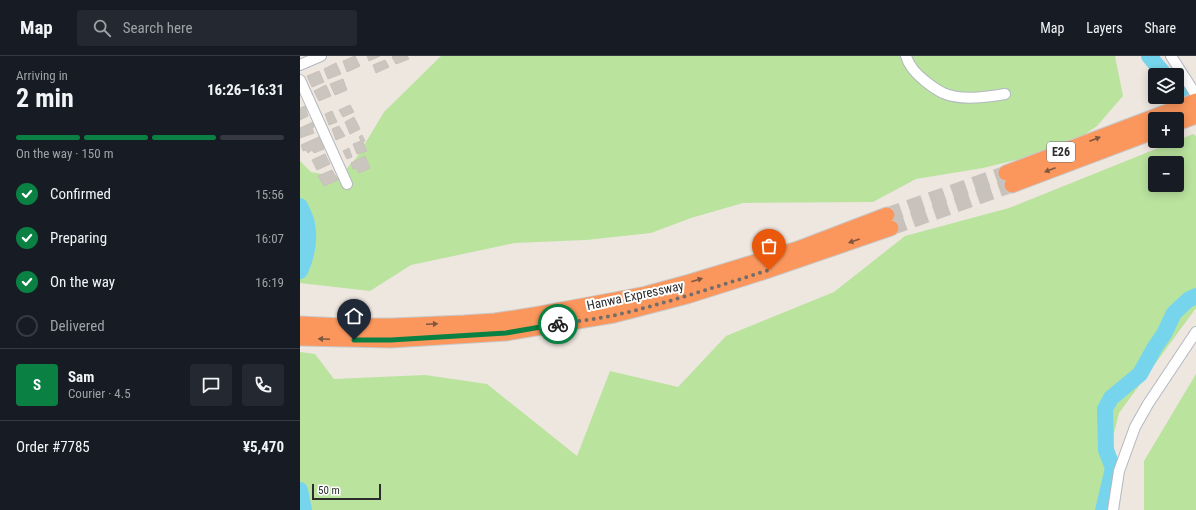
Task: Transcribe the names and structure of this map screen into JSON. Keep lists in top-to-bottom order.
{
  "streets": {
    "highway": ["E26", "Hanwa Expressway"]
  },
  "scale_bar": "50 m",
  "page": {
    "header": "Map",
    "search": "Search here",
    "nav": ["Map", "Layers", "Share"],
    "heading": ["2 min", "Arriving in", "16:26–16:31"],
    "panel": [
      "Sam",
      "Courier · 4.5",
      "Order #7785",
      "¥5,470"
    ],
    "map_buttons": ["+", "−"],
    "bar": "On the way · 150 m",
    "list": [
      ["Confirmed", "15:56"],
      ["Preparing", "16:07"],
      ["On the way", "16:19"],
      "Delivered"
    ],
    "round": "S",
    "scale": "50 m"
  }
}
